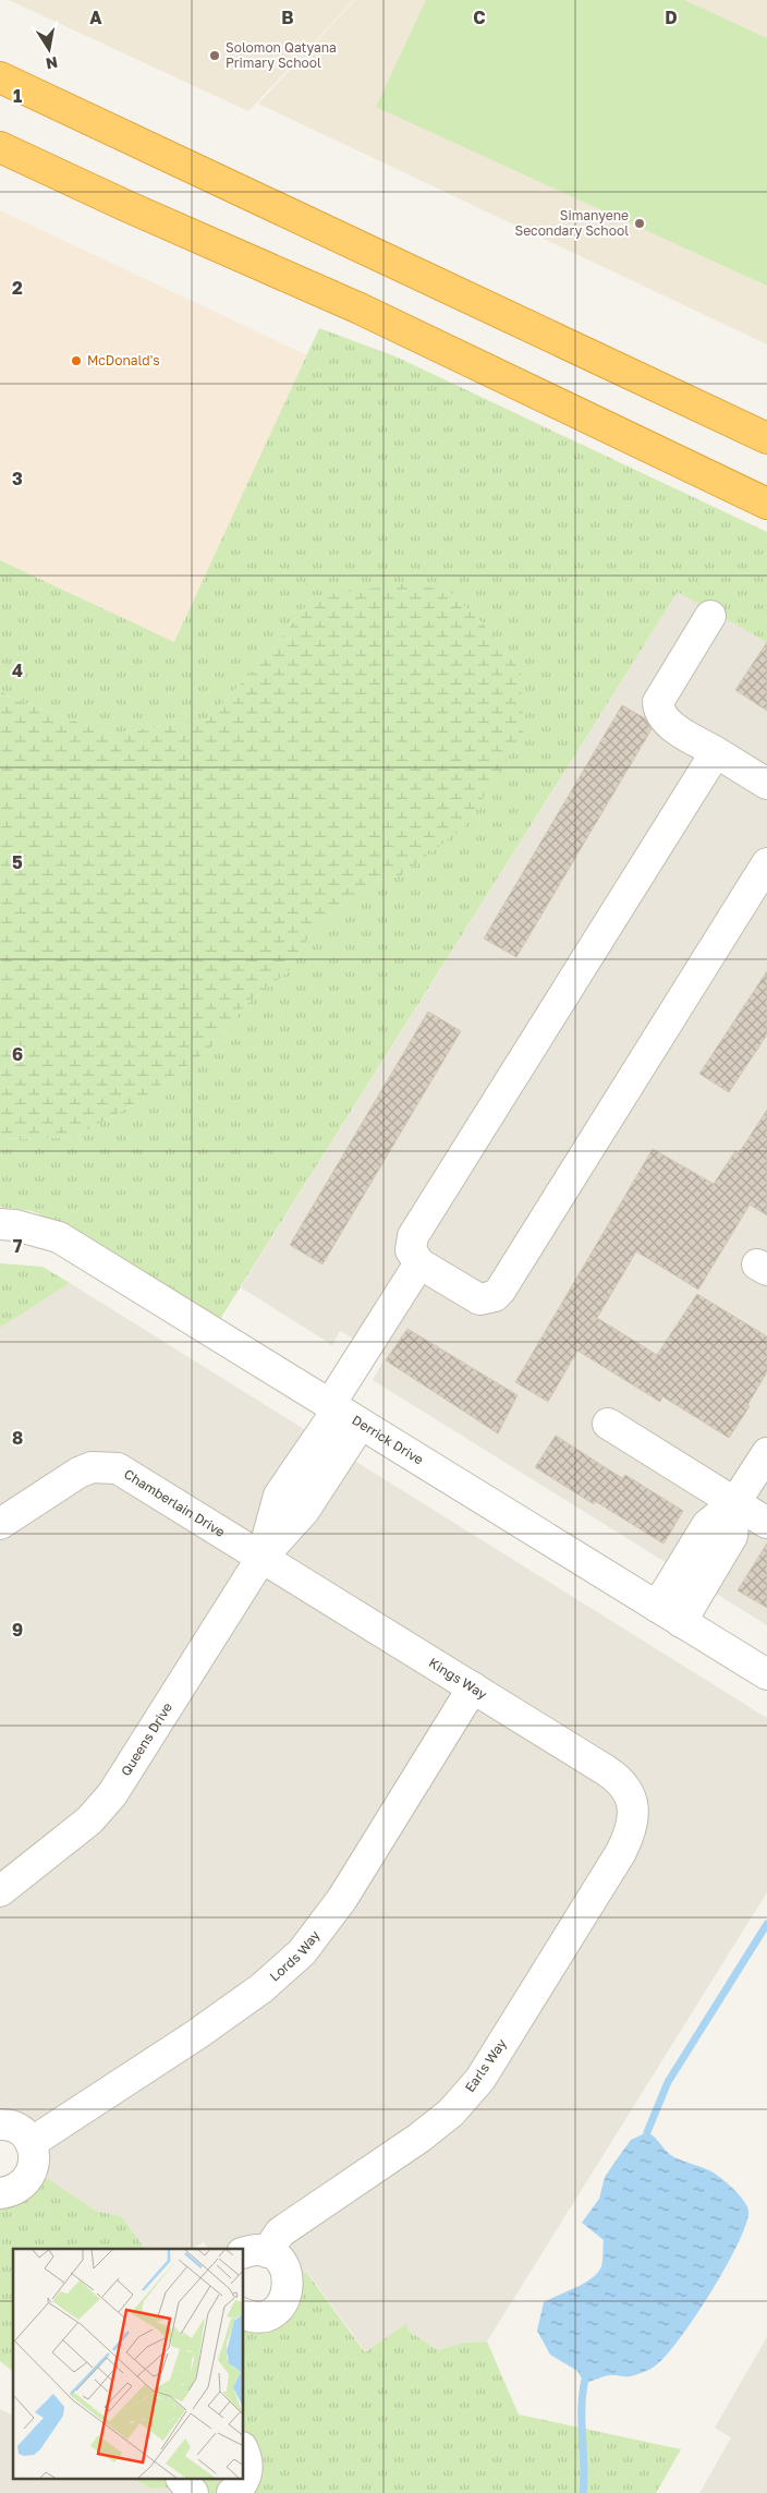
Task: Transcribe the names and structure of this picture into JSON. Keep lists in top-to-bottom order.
{
  "streets": {
    "street": [
      "Derrick Drive",
      "Chamberlain Drive",
      "Kings Way",
      "Queens Drive",
      "Lords Way",
      "Earls Way"
    ]
  },
  "crossings": [
    ["Derrick Drive", "Queens Drive"],
    ["Chamberlain Drive", "Kings Way"],
    ["Chamberlain Drive", "Queens Drive"],
    ["Kings Way", "Queens Drive"],
    ["Kings Way", "Lords Way"],
    ["Kings Way", "Earls Way"]
  ],
  "places": ["Solomon Qatyana Primary School", "Simanyene Secondary School", "McDonald's"],
  "north": "bottom",
  "grid": {
    "columns": [
      "A",
      "B",
      "C",
      "D"
    ],
    "rows": [
      "1",
      "2",
      "3",
      "4",
      "5",
      "6",
      "7",
      "8",
      "9"
    ]
  }
}
